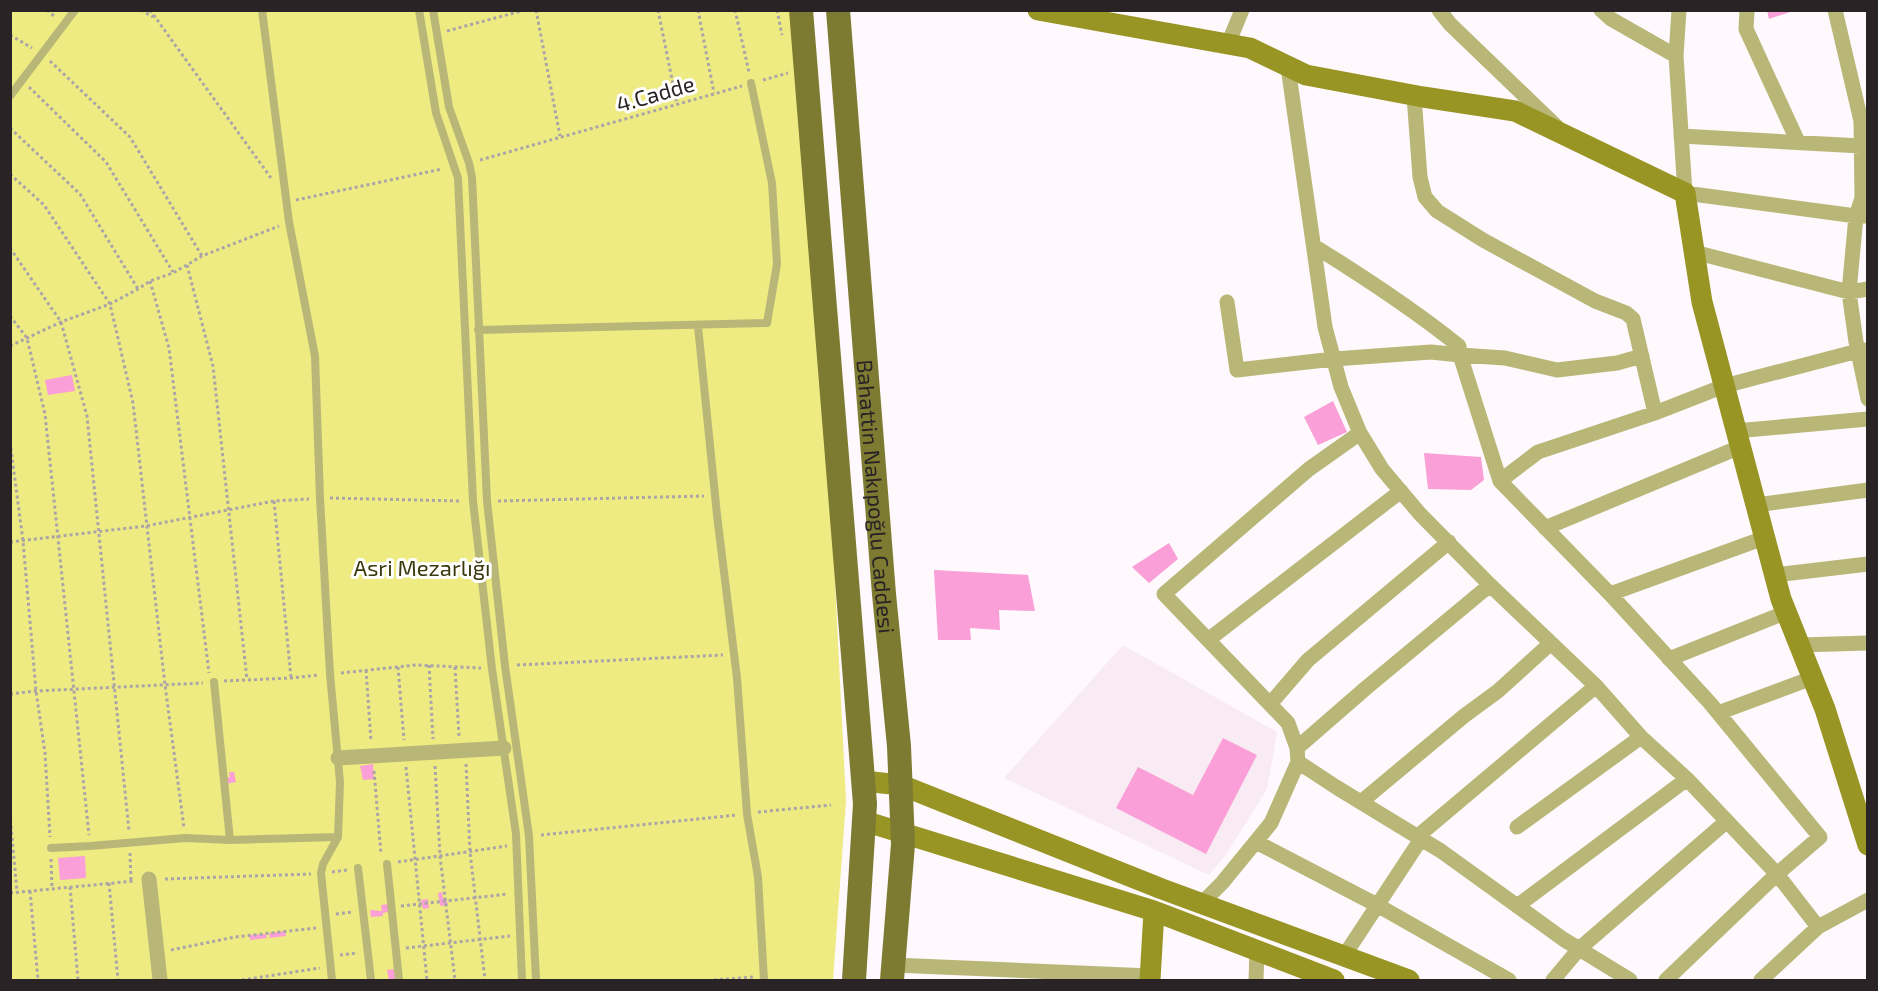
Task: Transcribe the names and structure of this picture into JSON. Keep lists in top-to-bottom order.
{
  "streets": {
    "main road": ["Bahattin Nakıpoğlu Caddesi"],
    "path": ["4.Cadde"]
  },
  "parks": ["Asri Mezarlığı"]
}
